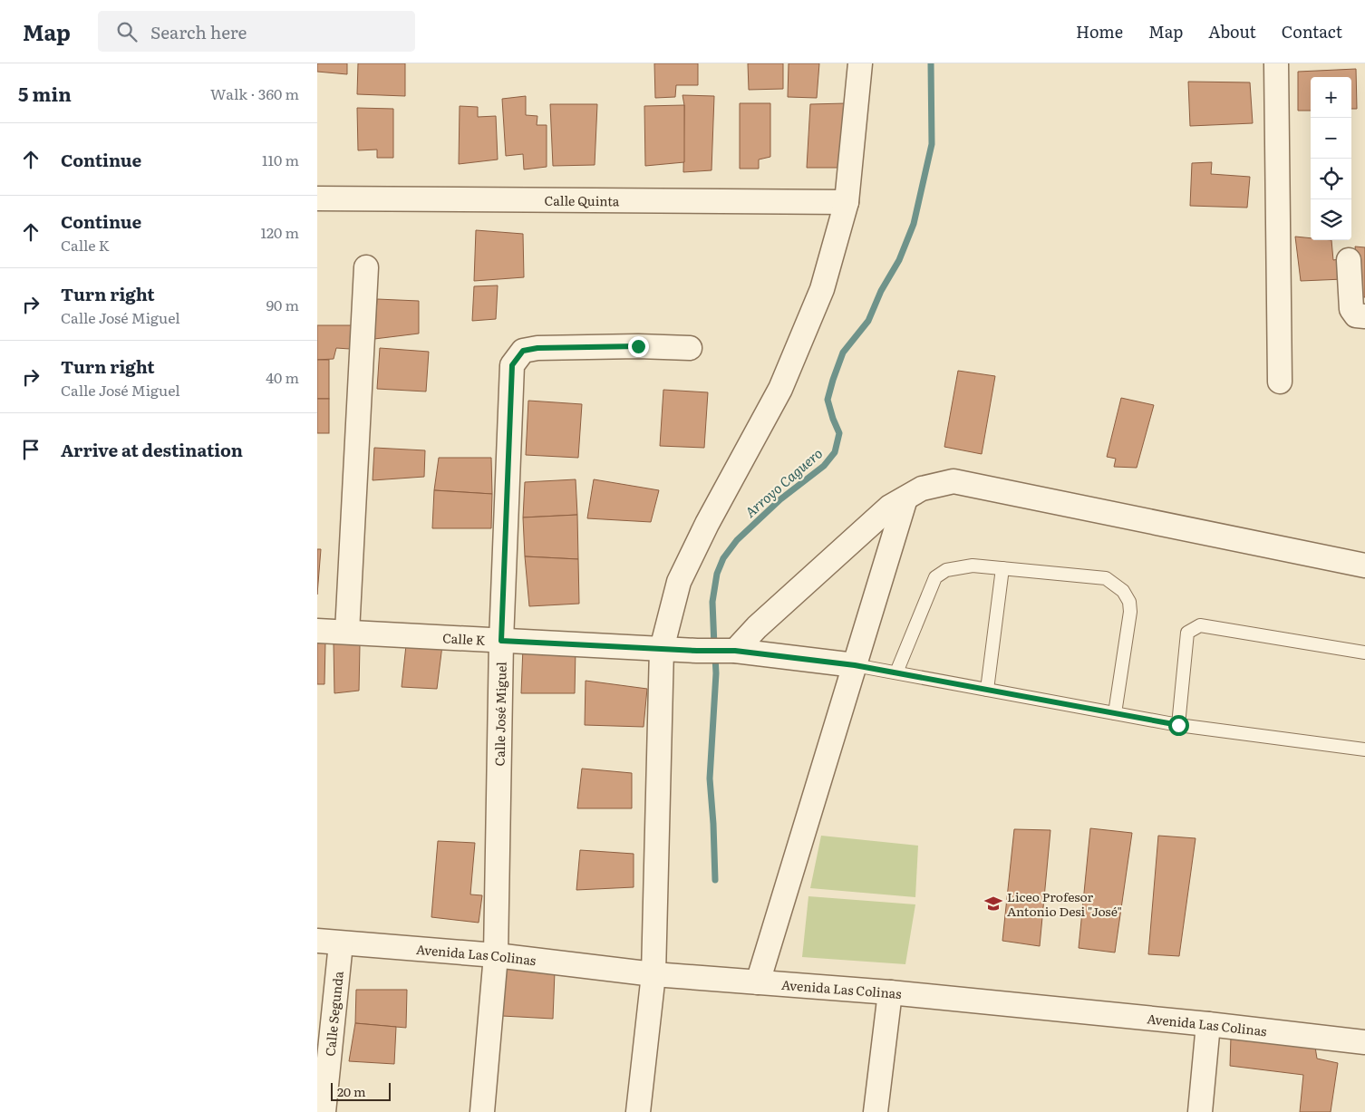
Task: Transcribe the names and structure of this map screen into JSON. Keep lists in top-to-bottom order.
{
  "streets": {
    "street": [
      "Calle Quinta",
      "Calle K",
      "Calle José Miguel",
      "Avenida Las Colinas",
      "Calle Segunda"
    ]
  },
  "crossings": [
    ["Calle K", "Calle José Miguel"],
    ["Calle José Miguel", "Avenida Las Colinas"],
    ["Avenida Las Colinas", "Calle Segunda"]
  ],
  "water": ["Arroyo Caguero"],
  "places": {
    "school or university": ["Liceo Profesor Antonio Desi \"José\""]
  },
  "scale_bar": "20 m",
  "page": {
    "header": "Map",
    "search": "Search here",
    "nav": [
      "Home",
      "Map",
      "About",
      "Contact"
    ],
    "heading": ["5 min", "Walk · 360 m"],
    "map_buttons": ["+", "−"],
    "list": [
      ["Continue", "110 m"],
      ["Continue", "Calle K", "120 m"],
      ["Turn right", "Calle José Miguel", "90 m"],
      ["Turn right", "Calle José Miguel", "40 m"],
      "Arrive at destination"
    ],
    "scale": "20 m"
  }
}
